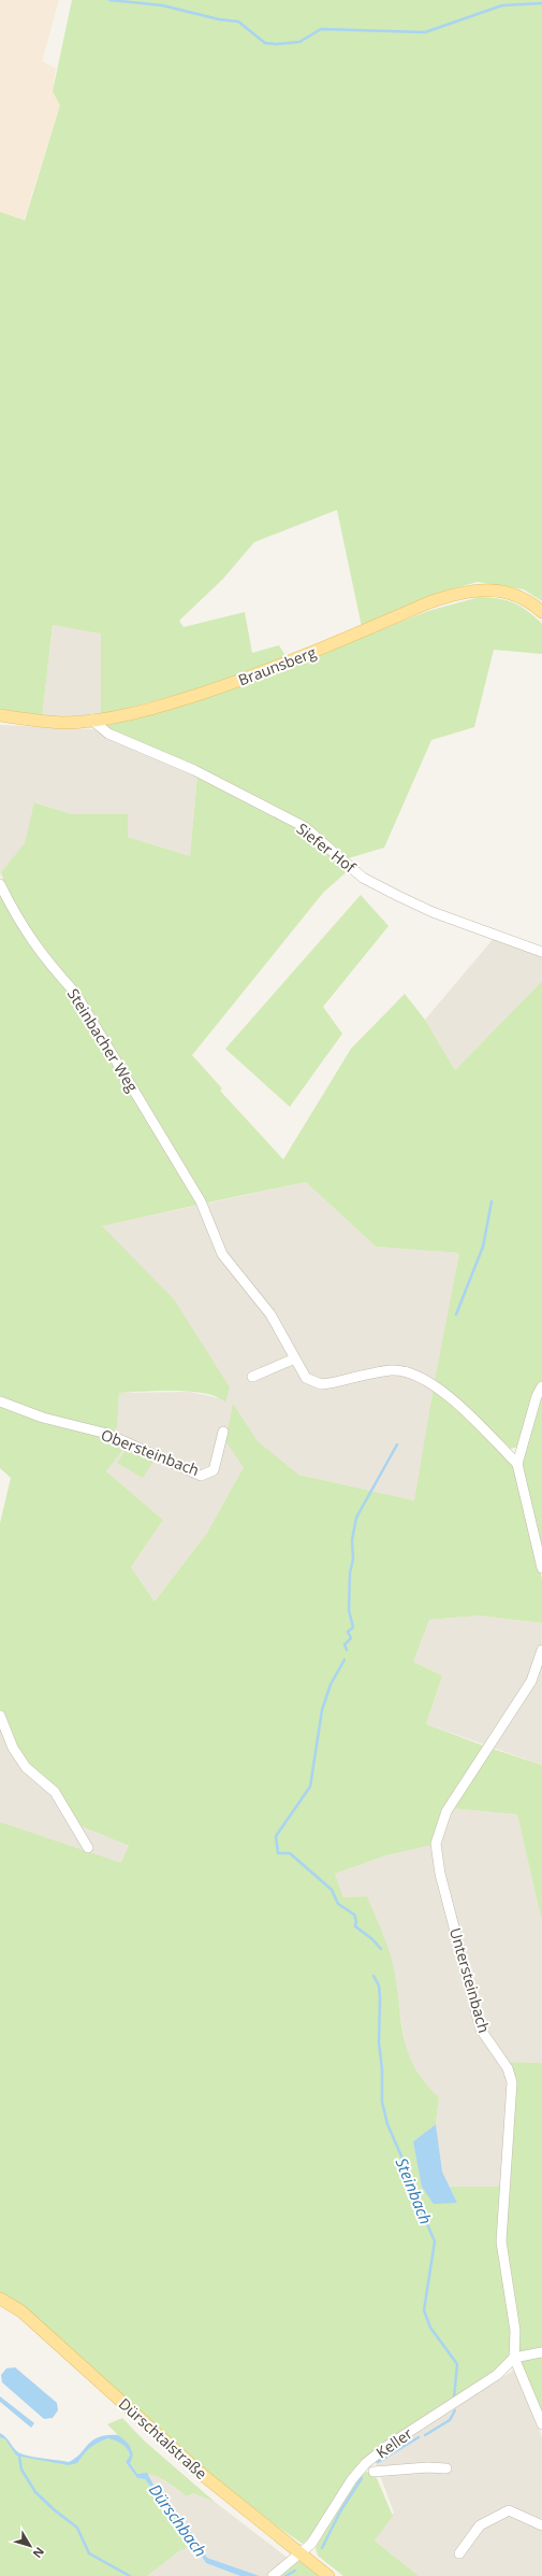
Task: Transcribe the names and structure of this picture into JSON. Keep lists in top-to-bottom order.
{
  "streets": {
    "main road": ["Braunsberg", "Dürschtalstraße"],
    "street": [
      "Siefer Hof",
      "Steinbacher Weg",
      "Obersteinbach",
      "Untersteinbach",
      "Keller"
    ]
  },
  "crossings": [
    ["Braunsberg", "Siefer Hof"],
    ["Untersteinbach", "Keller"],
    ["Dürschtalstraße", "Keller"]
  ],
  "water": ["Steinbach", "Dürschbach"],
  "north": "bottom right"
}
